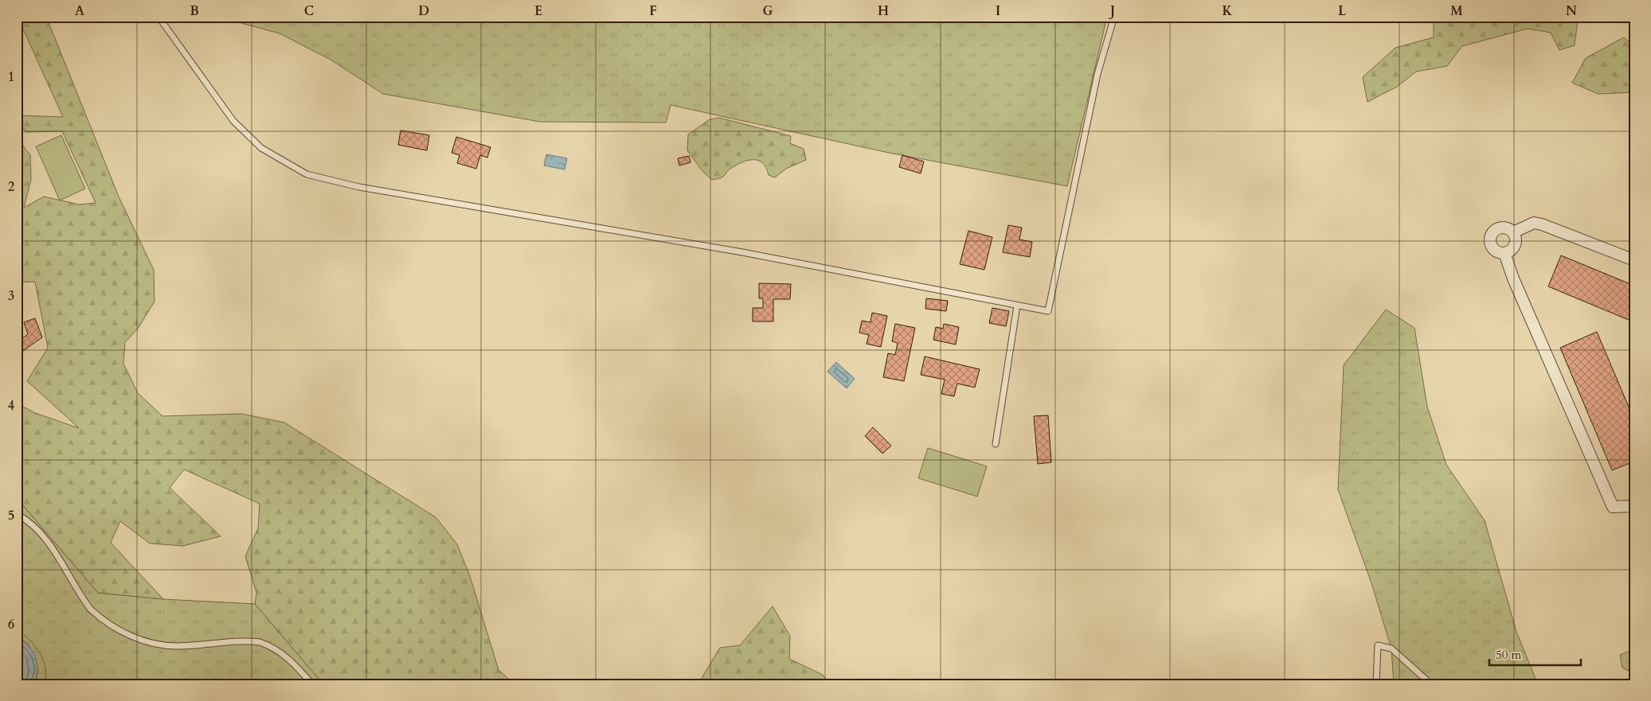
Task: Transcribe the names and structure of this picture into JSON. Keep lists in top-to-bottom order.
{
  "scale_bar": "50 m",
  "grid": {
    "columns": [
      "A",
      "B",
      "C",
      "D",
      "E",
      "F",
      "G",
      "H",
      "I",
      "J",
      "K",
      "L",
      "M",
      "N"
    ],
    "rows": [
      "1",
      "2",
      "3",
      "4",
      "5",
      "6"
    ]
  }
}
